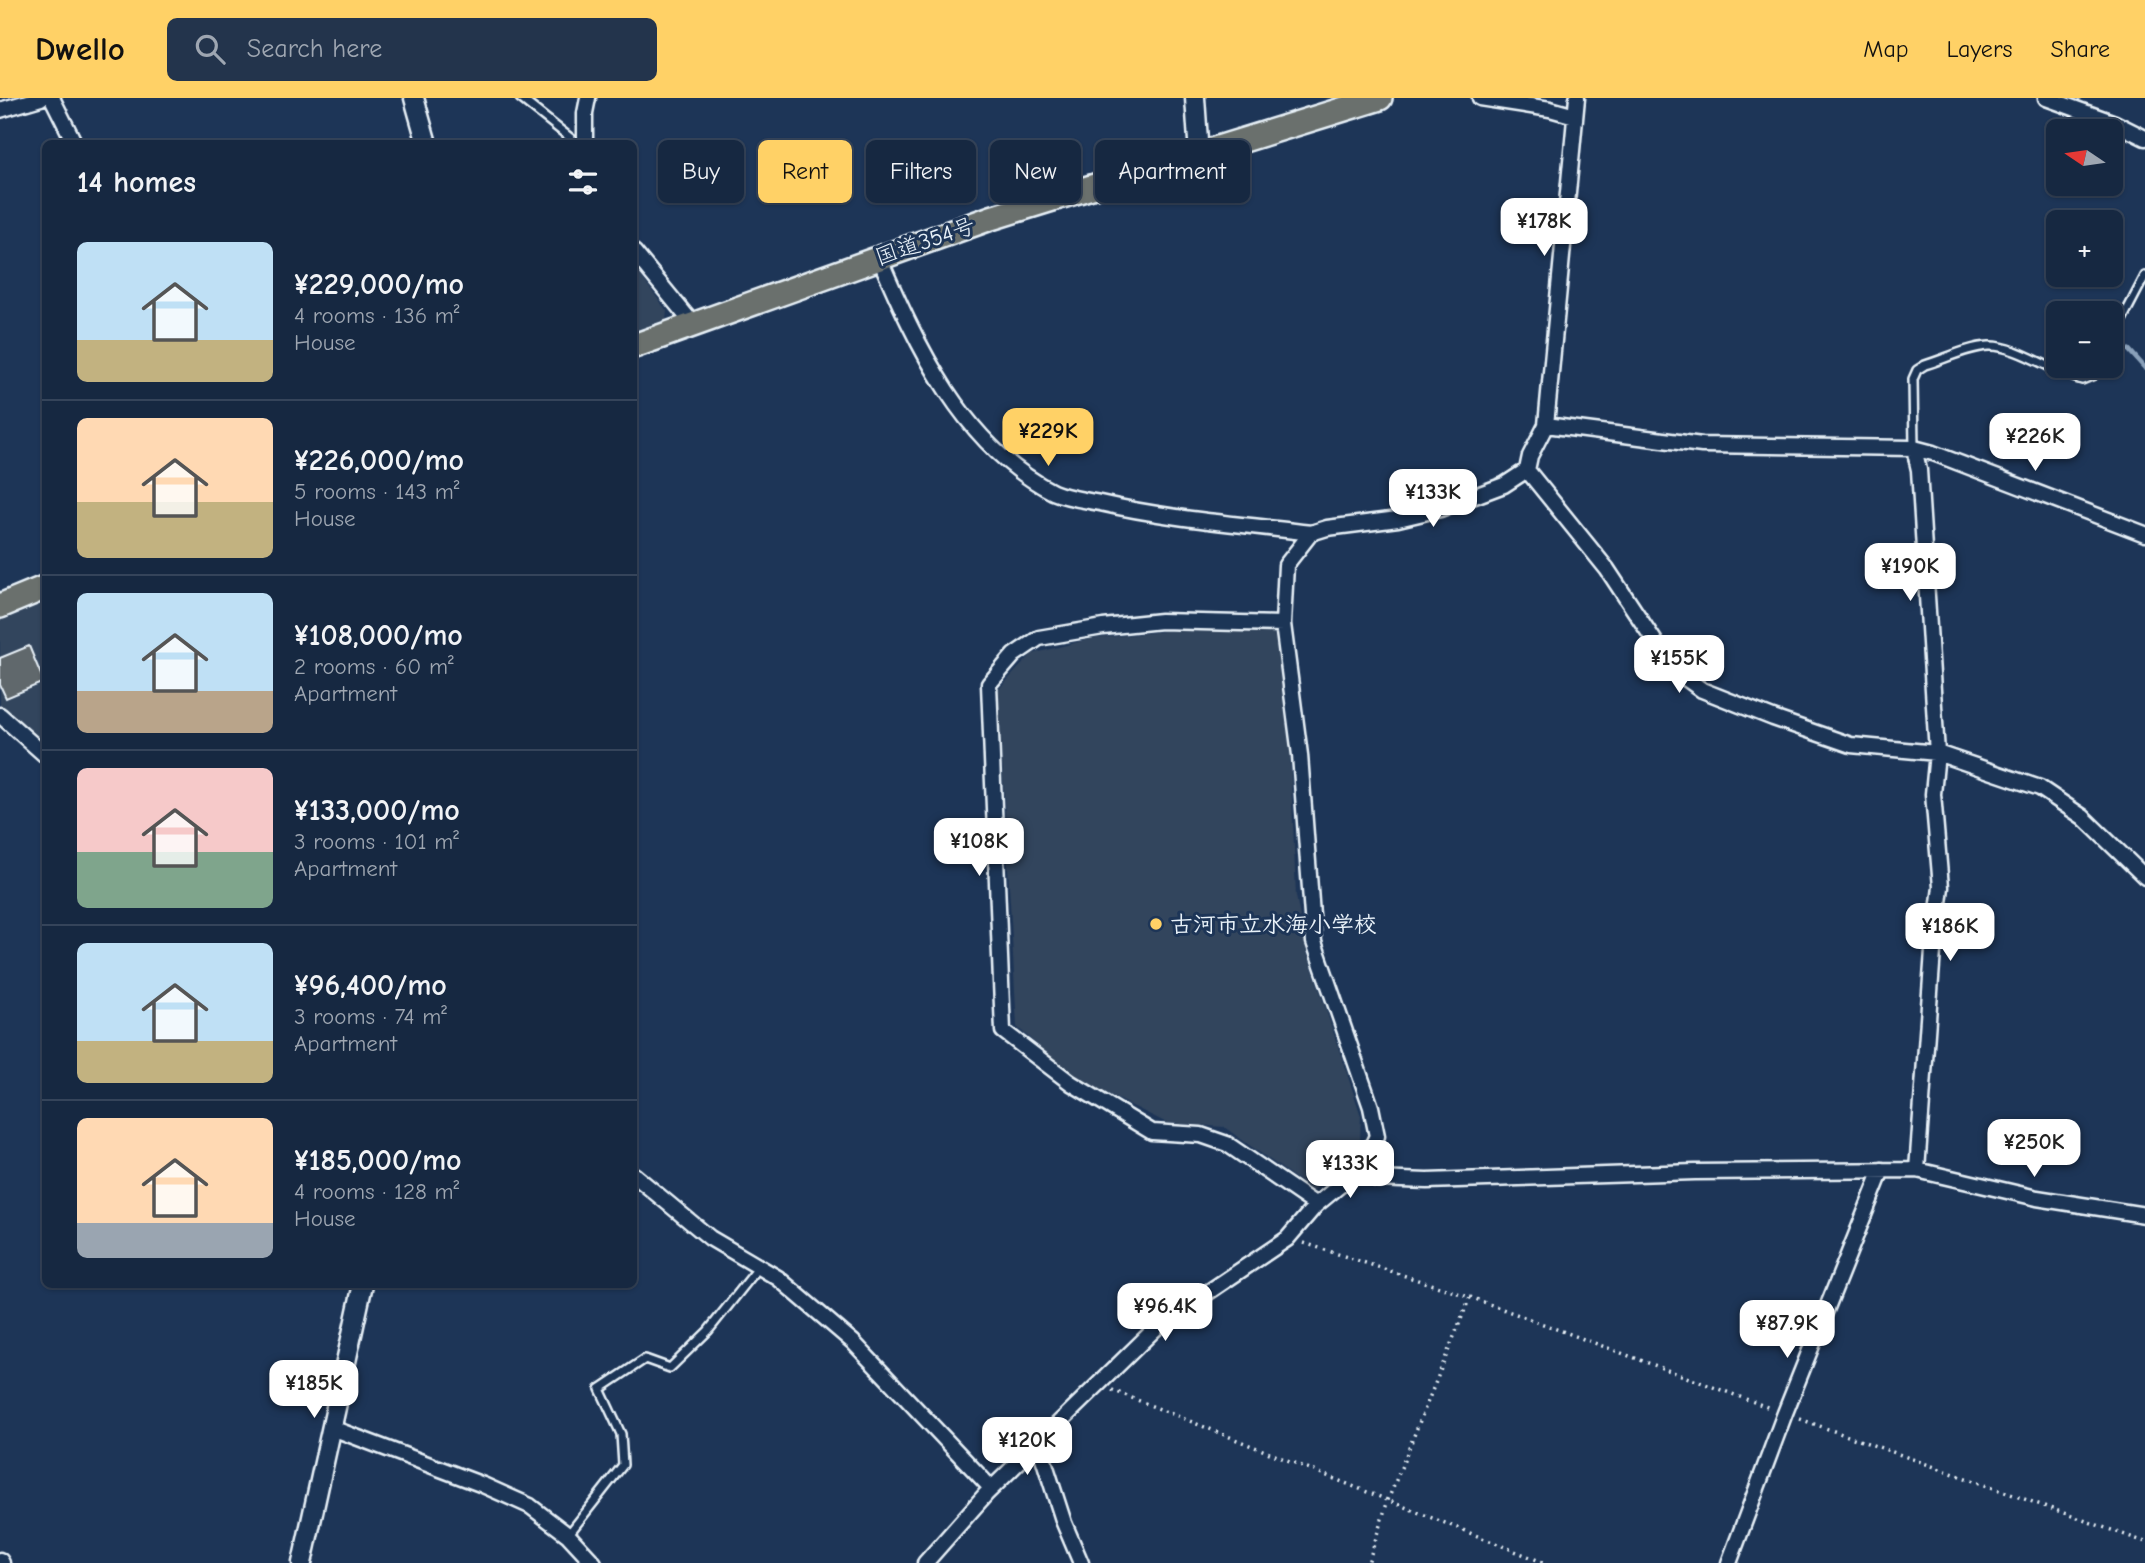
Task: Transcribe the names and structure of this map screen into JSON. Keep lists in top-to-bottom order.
{
  "streets": {
    "highway": ["国道354号"]
  },
  "places": ["古河市立水海小学校"],
  "north": "left",
  "page": {
    "header": "Dwello",
    "search": "Search here",
    "nav": ["Map", "Layers", "Share"],
    "map_buttons": ["+", "−"],
    "chip": [
      "Buy",
      "Rent",
      "Filters",
      "New",
      "Apartment"
    ],
    "heading": "14 homes",
    "price": [
      "¥178K",
      "¥229K",
      "¥226K",
      "¥133K",
      "¥190K",
      "¥155K",
      "¥108K",
      "¥186K",
      "¥250K",
      "¥133K",
      "¥96.4K",
      "¥87.9K",
      "¥185K",
      "¥120K"
    ],
    "list": [
      {
        "name": "¥229,000/mo",
        "note": "4 rooms · 136 m² · House"
      },
      {
        "name": "¥226,000/mo",
        "note": "5 rooms · 143 m² · House"
      },
      {
        "name": "¥108,000/mo",
        "note": "2 rooms · 60 m² · Apartment"
      },
      {
        "name": "¥133,000/mo",
        "note": "3 rooms · 101 m² · Apartment"
      },
      {
        "name": "¥96,400/mo",
        "note": "3 rooms · 74 m² · Apartment"
      },
      {
        "name": "¥185,000/mo",
        "note": "4 rooms · 128 m² · House"
      }
    ]
  }
}
